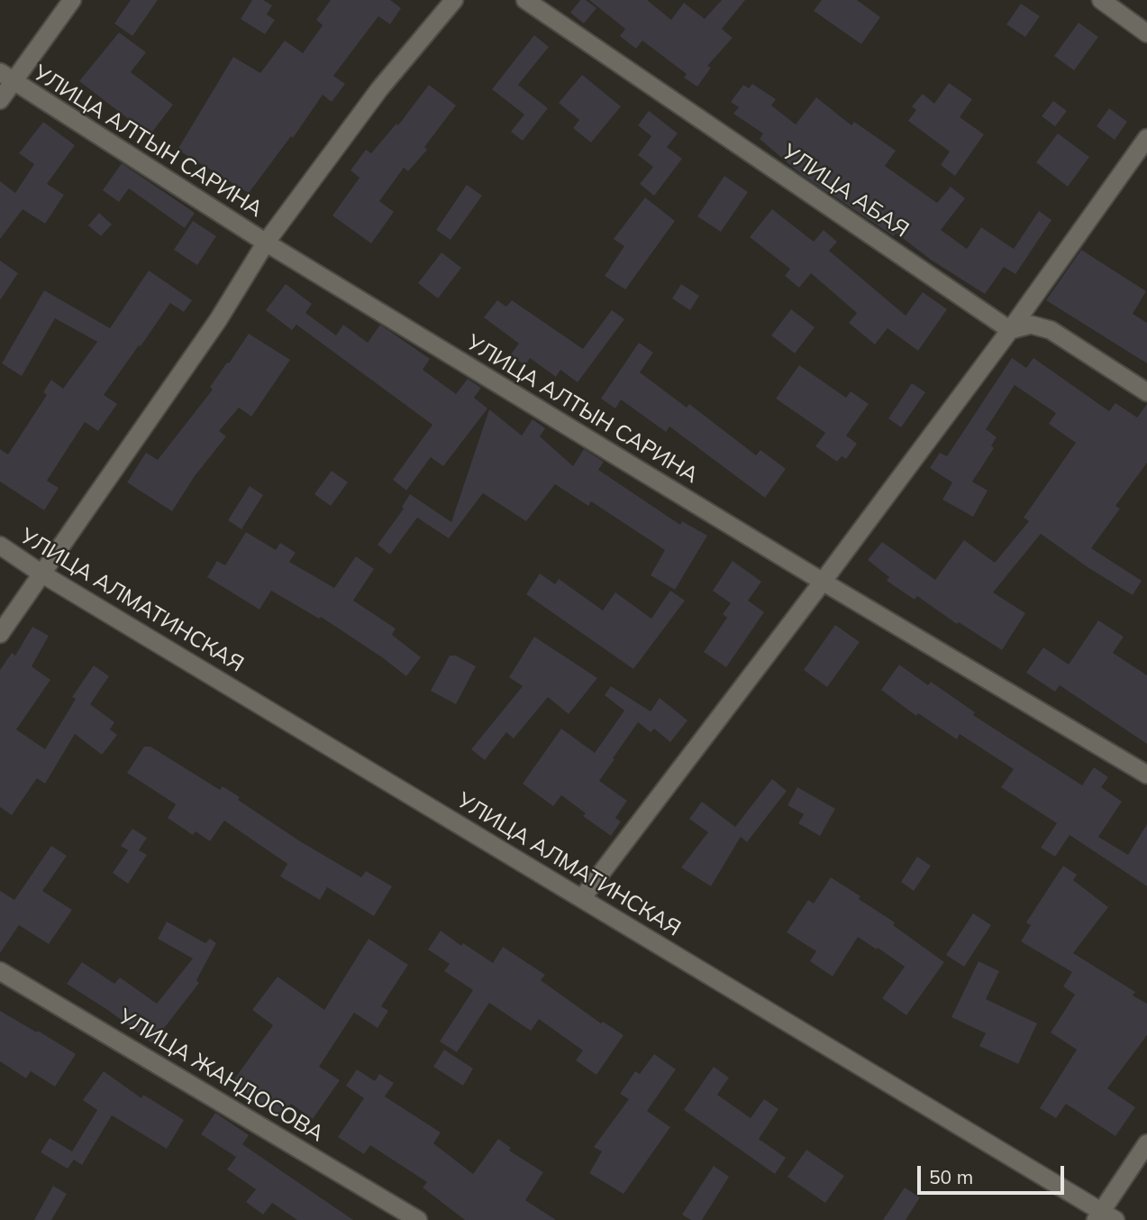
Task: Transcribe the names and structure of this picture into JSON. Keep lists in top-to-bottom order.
{
  "streets": {
    "street": [
      "УЛИЦА АЛТЫН САРИНА",
      "УЛИЦА АБАЯ",
      "УЛИЦА АЛМАТИНСКАЯ",
      "УЛИЦА ЖАНДОСОВА"
    ]
  },
  "scale_bar": "50 m"
}
